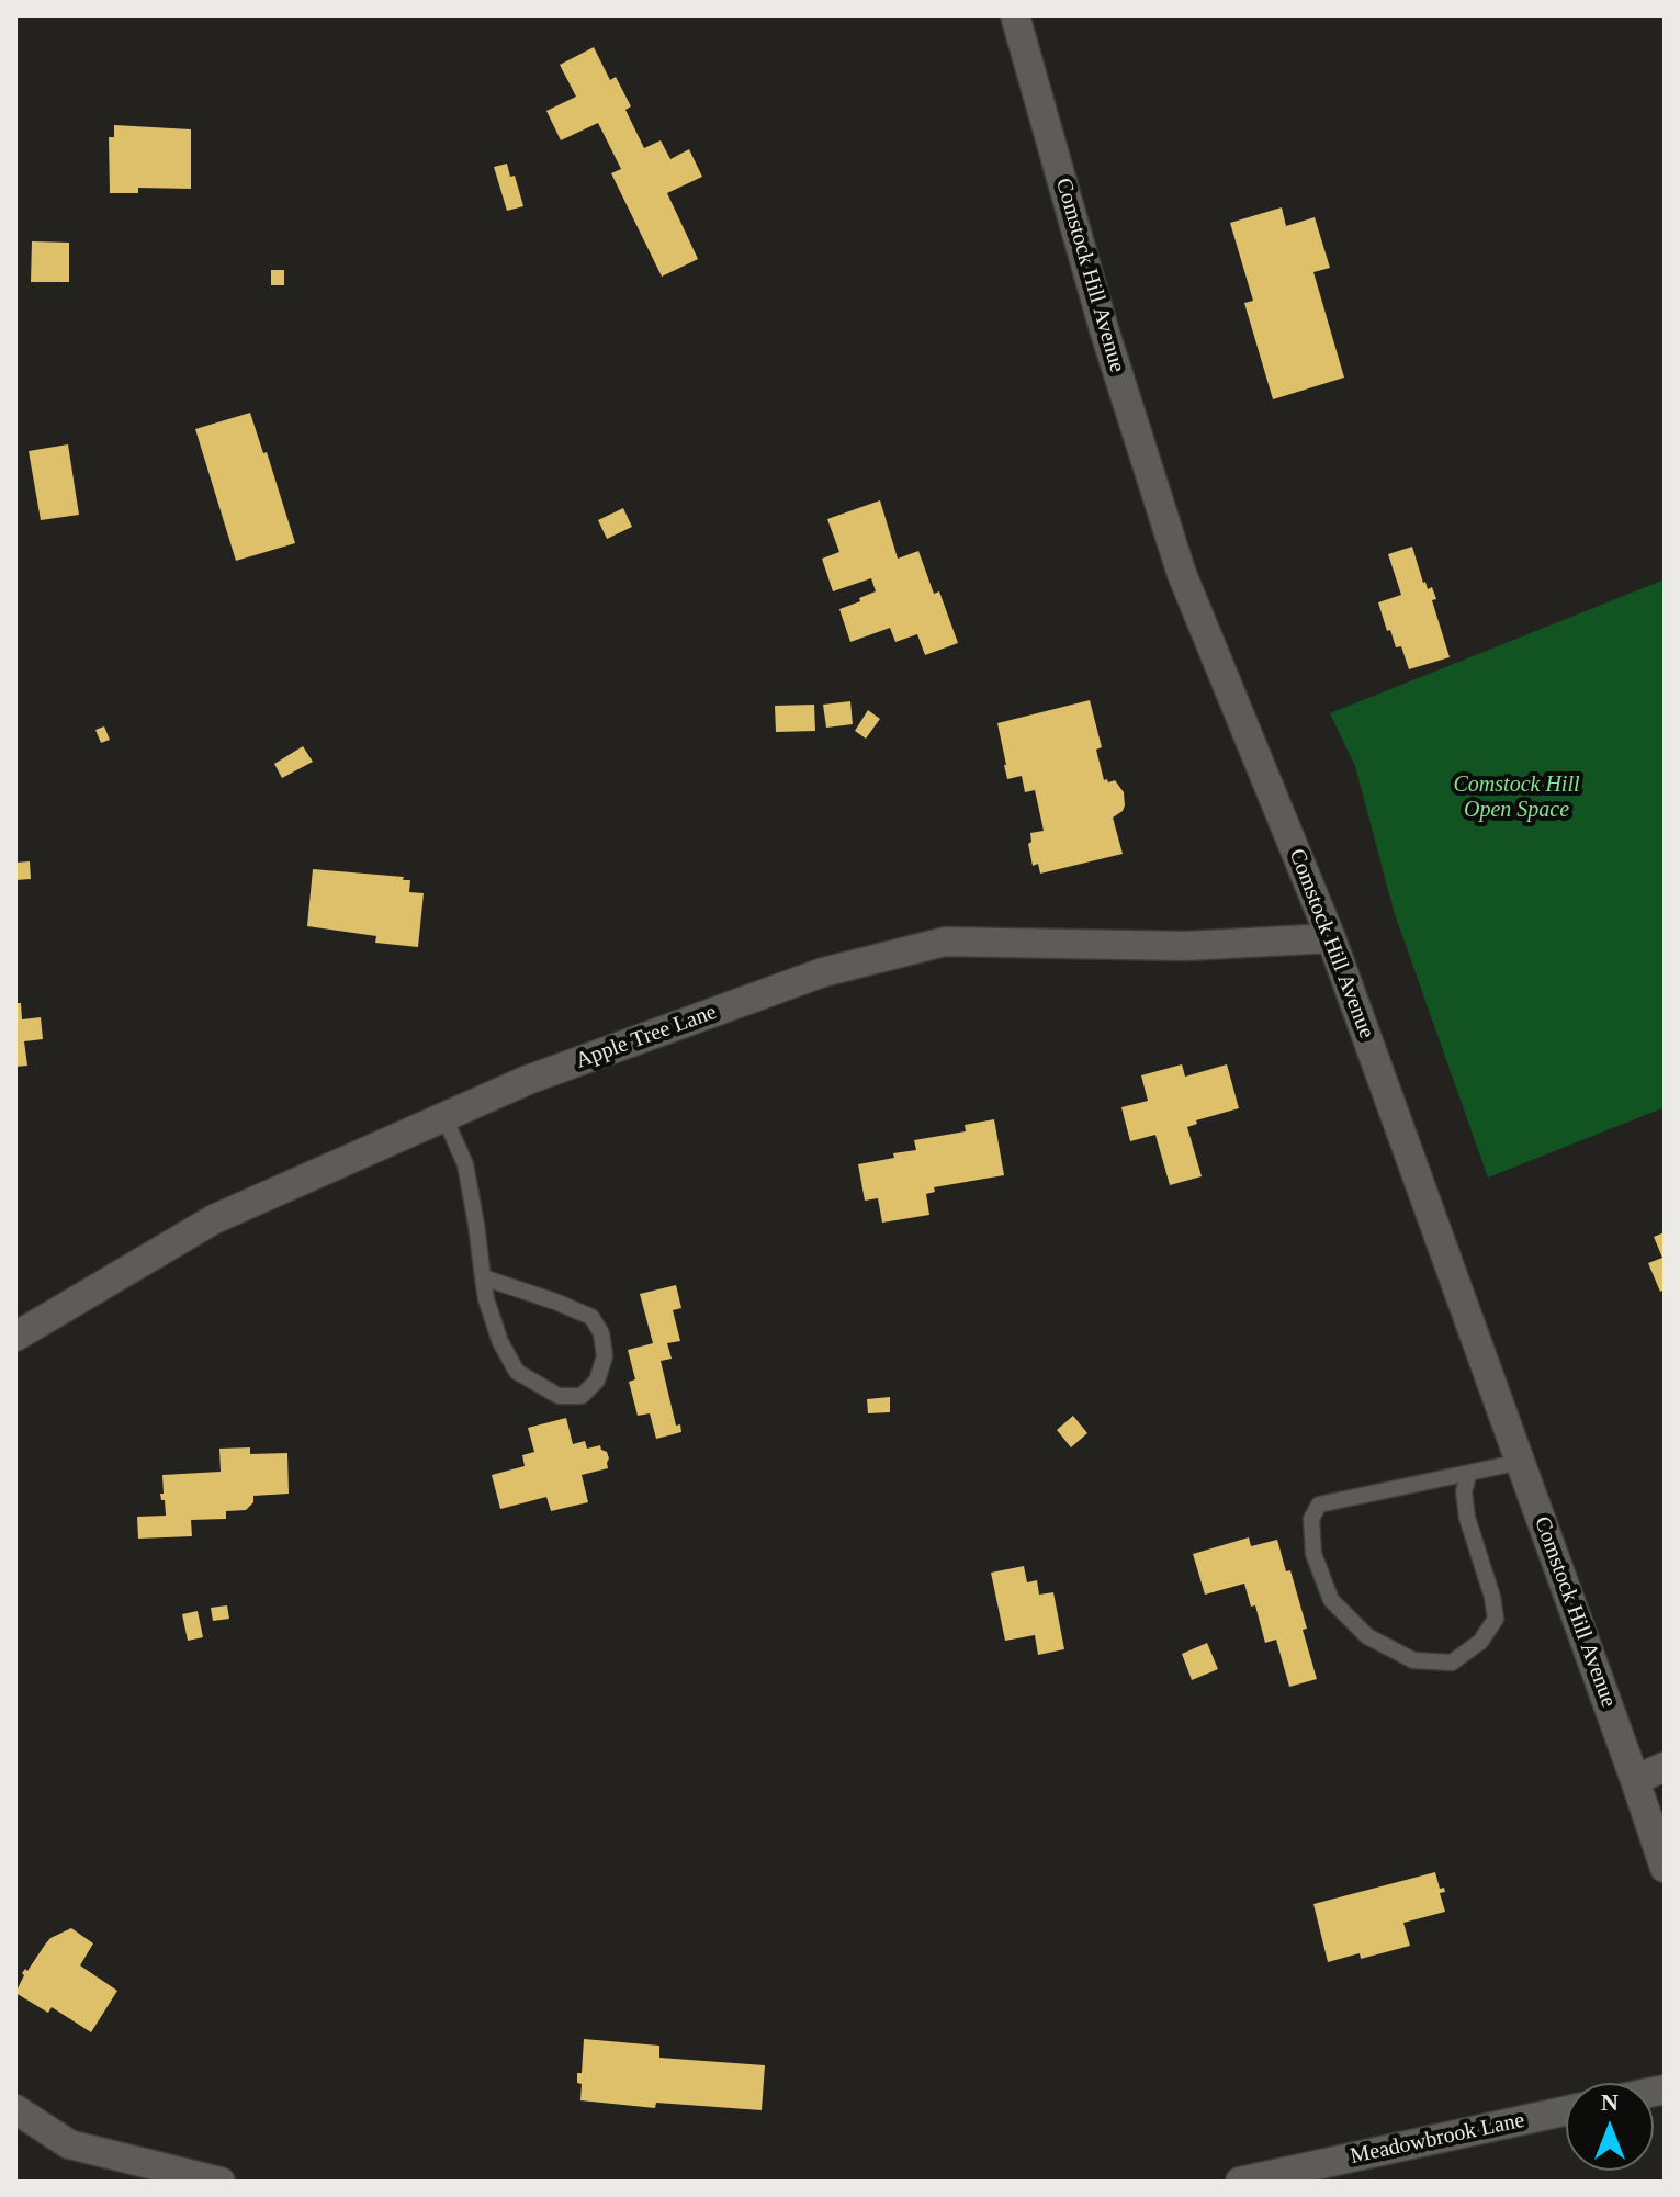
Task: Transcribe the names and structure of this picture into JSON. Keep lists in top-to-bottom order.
{
  "streets": {
    "street": ["Comstock Hill Avenue", "Apple Tree Lane", "Meadowbrook Lane"]
  },
  "crossings": [
    ["Comstock Hill Avenue", "Apple Tree Lane"]
  ],
  "parks": ["Comstock Hill Open Space"],
  "north": "top"
}
